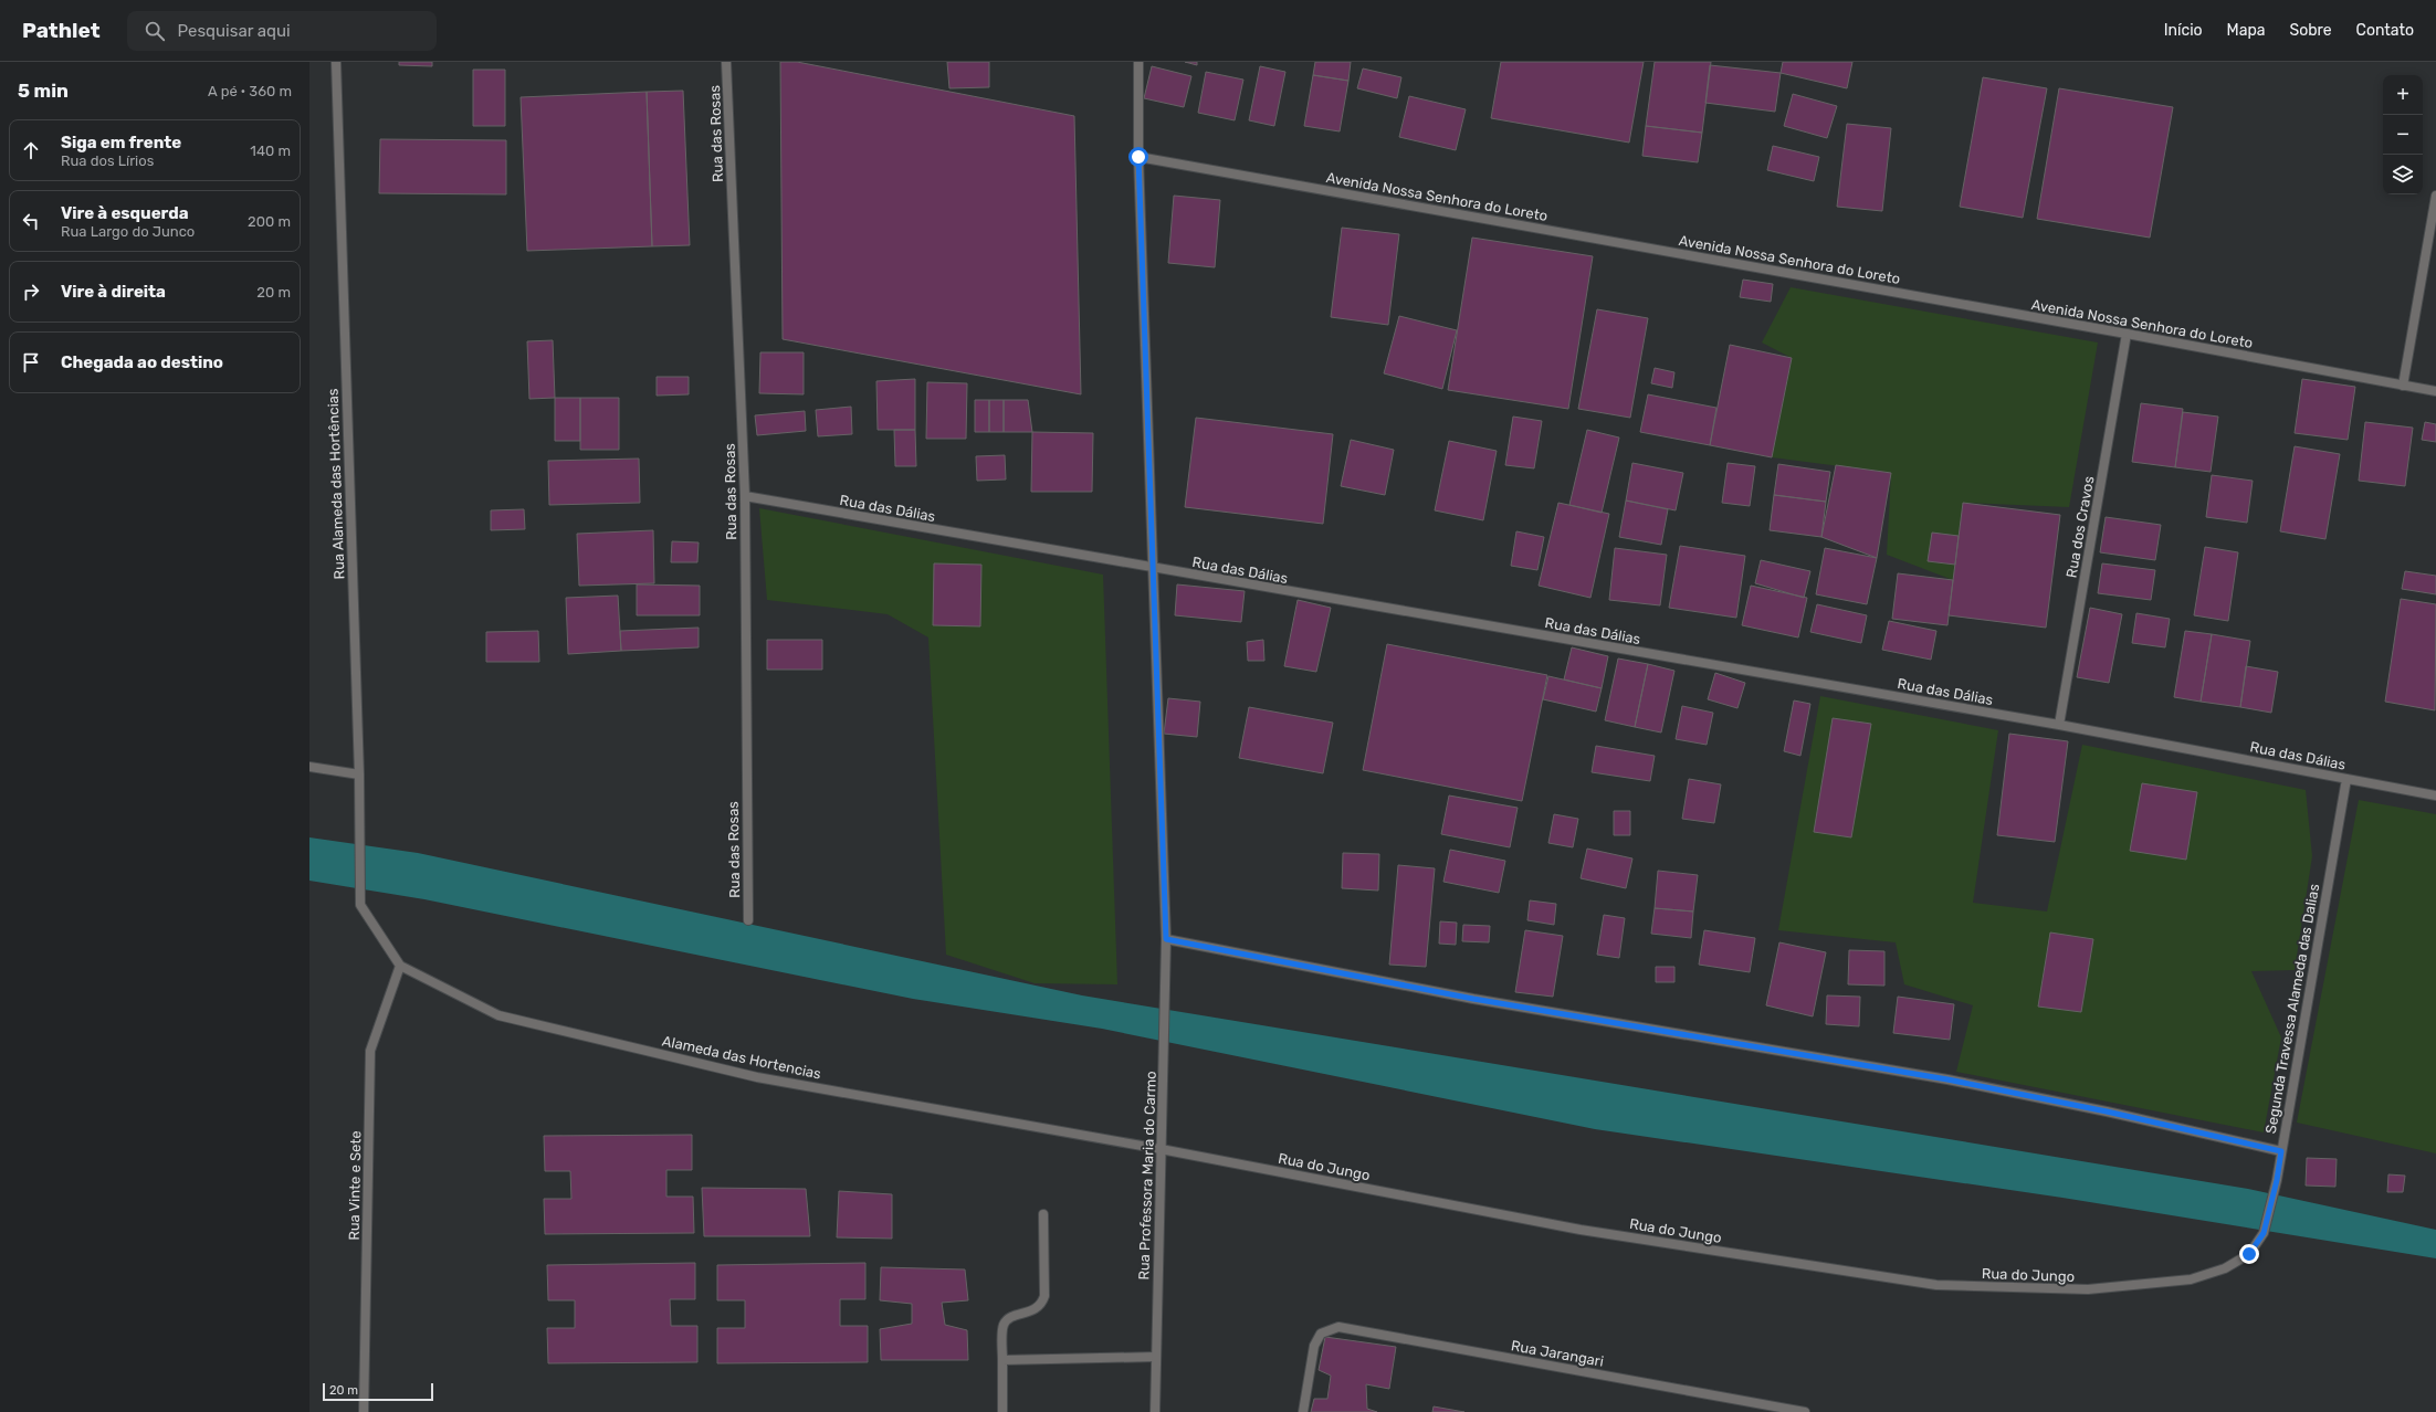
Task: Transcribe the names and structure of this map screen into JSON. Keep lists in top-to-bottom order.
{
  "streets": {
    "street": [
      "Rua das Rosas",
      "Avenida Nossa Senhora do Loreto",
      "Rua Alameda das Hortências",
      "Rua das Dálias",
      "Rua dos Cravos",
      "Segunda Travessa Alameda das Dalias",
      "Alameda das Hortencias",
      "Rua do Jungo",
      "Rua Professora Maria do Carmo",
      "Rua Vinte e Sete",
      "Rua Jarangari"
    ]
  },
  "crossings": [
    ["Rua das Rosas", "Rua das Dálias"],
    ["Avenida Nossa Senhora do Loreto", "Rua dos Cravos"],
    ["Avenida Nossa Senhora do Loreto", "Rua Professora Maria do Carmo"],
    ["Rua Alameda das Hortências", "Alameda das Hortencias"],
    ["Rua das Dálias", "Rua dos Cravos"],
    ["Rua das Dálias", "Segunda Travessa Alameda das Dalias"],
    ["Rua das Dálias", "Rua Professora Maria do Carmo"],
    ["Segunda Travessa Alameda das Dalias", "Rua do Jungo"],
    ["Alameda das Hortencias", "Rua do Jungo"],
    ["Alameda das Hortencias", "Rua Professora Maria do Carmo"],
    ["Alameda das Hortencias", "Rua Vinte e Sete"],
    ["Rua do Jungo", "Rua Professora Maria do Carmo"]
  ],
  "scale_bar": "20 m",
  "page": {
    "header": "Pathlet",
    "search": "Pesquisar aqui",
    "nav": [
      "Início",
      "Mapa",
      "Sobre",
      "Contato"
    ],
    "heading": ["5 min", "A pé · 360 m"],
    "map_buttons": ["+", "−"],
    "list": [
      ["Siga em frente", "Rua dos Lírios", "140 m"],
      ["Vire à esquerda", "Rua Largo do Junco", "200 m"],
      ["Vire à direita", "20 m"],
      "Chegada ao destino"
    ],
    "scale": "20 m"
  }
}
